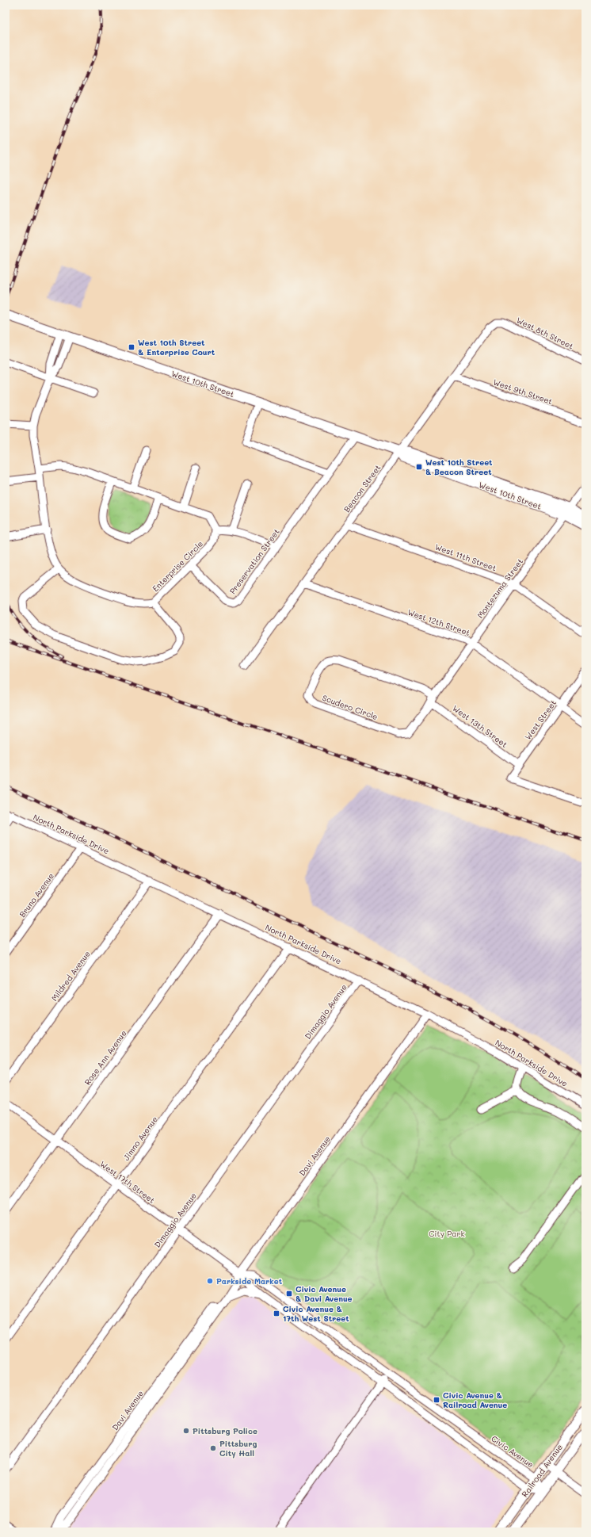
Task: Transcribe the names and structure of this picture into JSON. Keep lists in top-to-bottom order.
{
  "streets": {
    "main road": ["West 10th Street", "Railroad Avenue"],
    "street": [
      "West 8th Street",
      "West 9th Street",
      "Beacon Street",
      "West 11th Street",
      "Preservation Street",
      "Enterprise Circle",
      "Montezuma Street",
      "West 12th Street",
      "Scudero Circle",
      "West Street",
      "West 13th Street",
      "North Parkside Drive",
      "Bruno Avenue",
      "Mildred Avenue",
      "Dimaggio Avenue",
      "Rose Ann Avenue",
      "Jimno Avenue",
      "Davi Avenue",
      "West 17th Street",
      "Civic Avenue"
    ]
  },
  "crossings": [
    ["West 8th Street", "Beacon Street"],
    ["West 10th Street", "Beacon Street"],
    ["West 10th Street", "Preservation Street"],
    ["West 10th Street", "Enterprise Circle"],
    ["West 10th Street", "Montezuma Street"],
    ["West 9th Street", "Beacon Street"],
    ["Beacon Street", "West 11th Street"],
    ["Beacon Street", "West 12th Street"],
    ["West 11th Street", "Montezuma Street"],
    ["Preservation Street", "Enterprise Circle"],
    ["Montezuma Street", "West 12th Street"],
    ["Montezuma Street", "Scudero Circle"],
    ["Montezuma Street", "West 13th Street"],
    ["West 12th Street", "West Street"],
    ["Scudero Circle", "West 13th Street"],
    ["West Street", "West 13th Street"],
    ["North Parkside Drive", "Bruno Avenue"],
    ["North Parkside Drive", "Mildred Avenue"],
    ["North Parkside Drive", "Dimaggio Avenue"],
    ["North Parkside Drive", "Rose Ann Avenue"],
    ["North Parkside Drive", "Jimno Avenue"],
    ["North Parkside Drive", "Davi Avenue"],
    ["Dimaggio Avenue", "West 17th Street"],
    ["Rose Ann Avenue", "West 17th Street"],
    ["Jimno Avenue", "West 17th Street"],
    ["Davi Avenue", "West 17th Street"],
    ["Davi Avenue", "Civic Avenue"],
    ["West 17th Street", "Civic Avenue"],
    ["Civic Avenue", "Railroad Avenue"]
  ],
  "parks": ["City Park"],
  "places": {
    "transit": [
      "West 10th Street & Enterprise Court",
      "West 10th Street & Beacon Street",
      "Civic Avenue & Davi Avenue",
      "Civic Avenue & 17th West Street",
      "Civic Avenue & Railroad Avenue"
    ],
    "other": ["Parkside Market", "Pittsburg Police", "Pittsburg City Hall"]
  }
}
